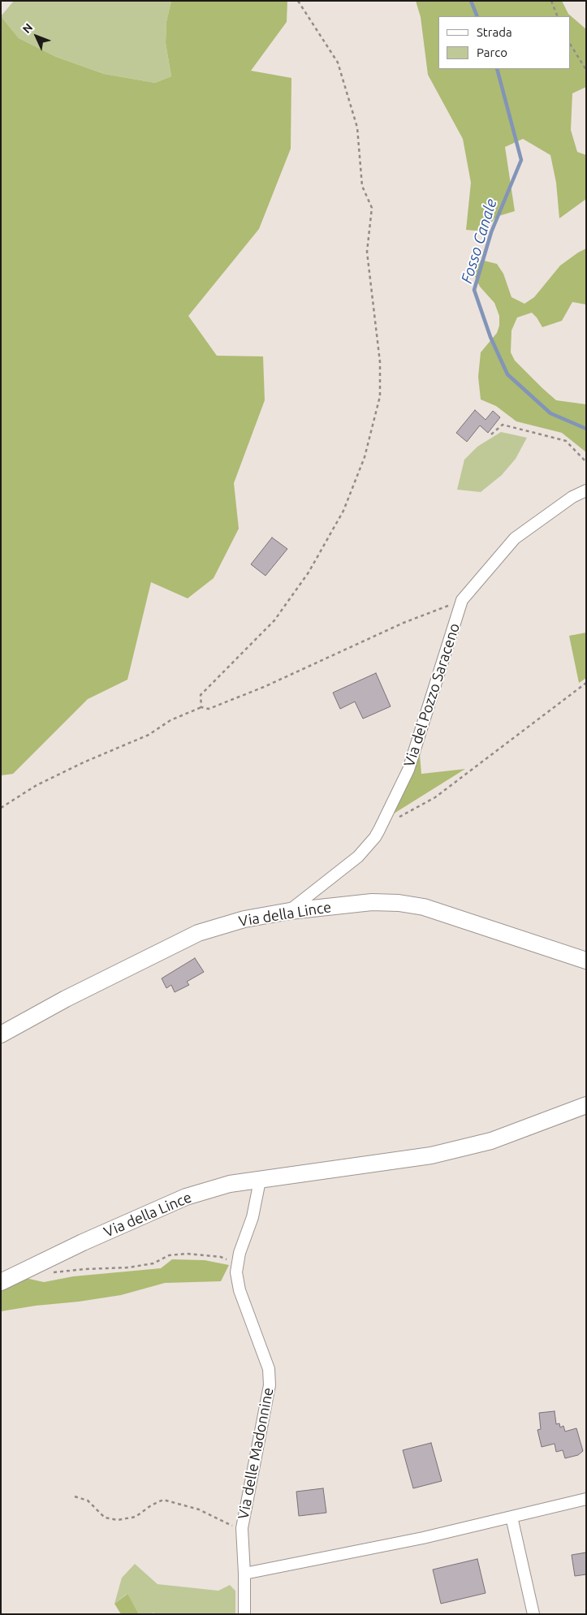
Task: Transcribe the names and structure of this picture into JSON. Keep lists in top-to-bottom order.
{
  "streets": {
    "street": ["Via del Pozzo Saraceno", "Via della Lince", "Via delle Madonnine"]
  },
  "crossings": [
    ["Via del Pozzo Saraceno", "Via della Lince"],
    ["Via della Lince", "Via delle Madonnine"]
  ],
  "water": ["Fosso Canale"],
  "legend": ["Strada", "Parco"],
  "north": "top left"
}
